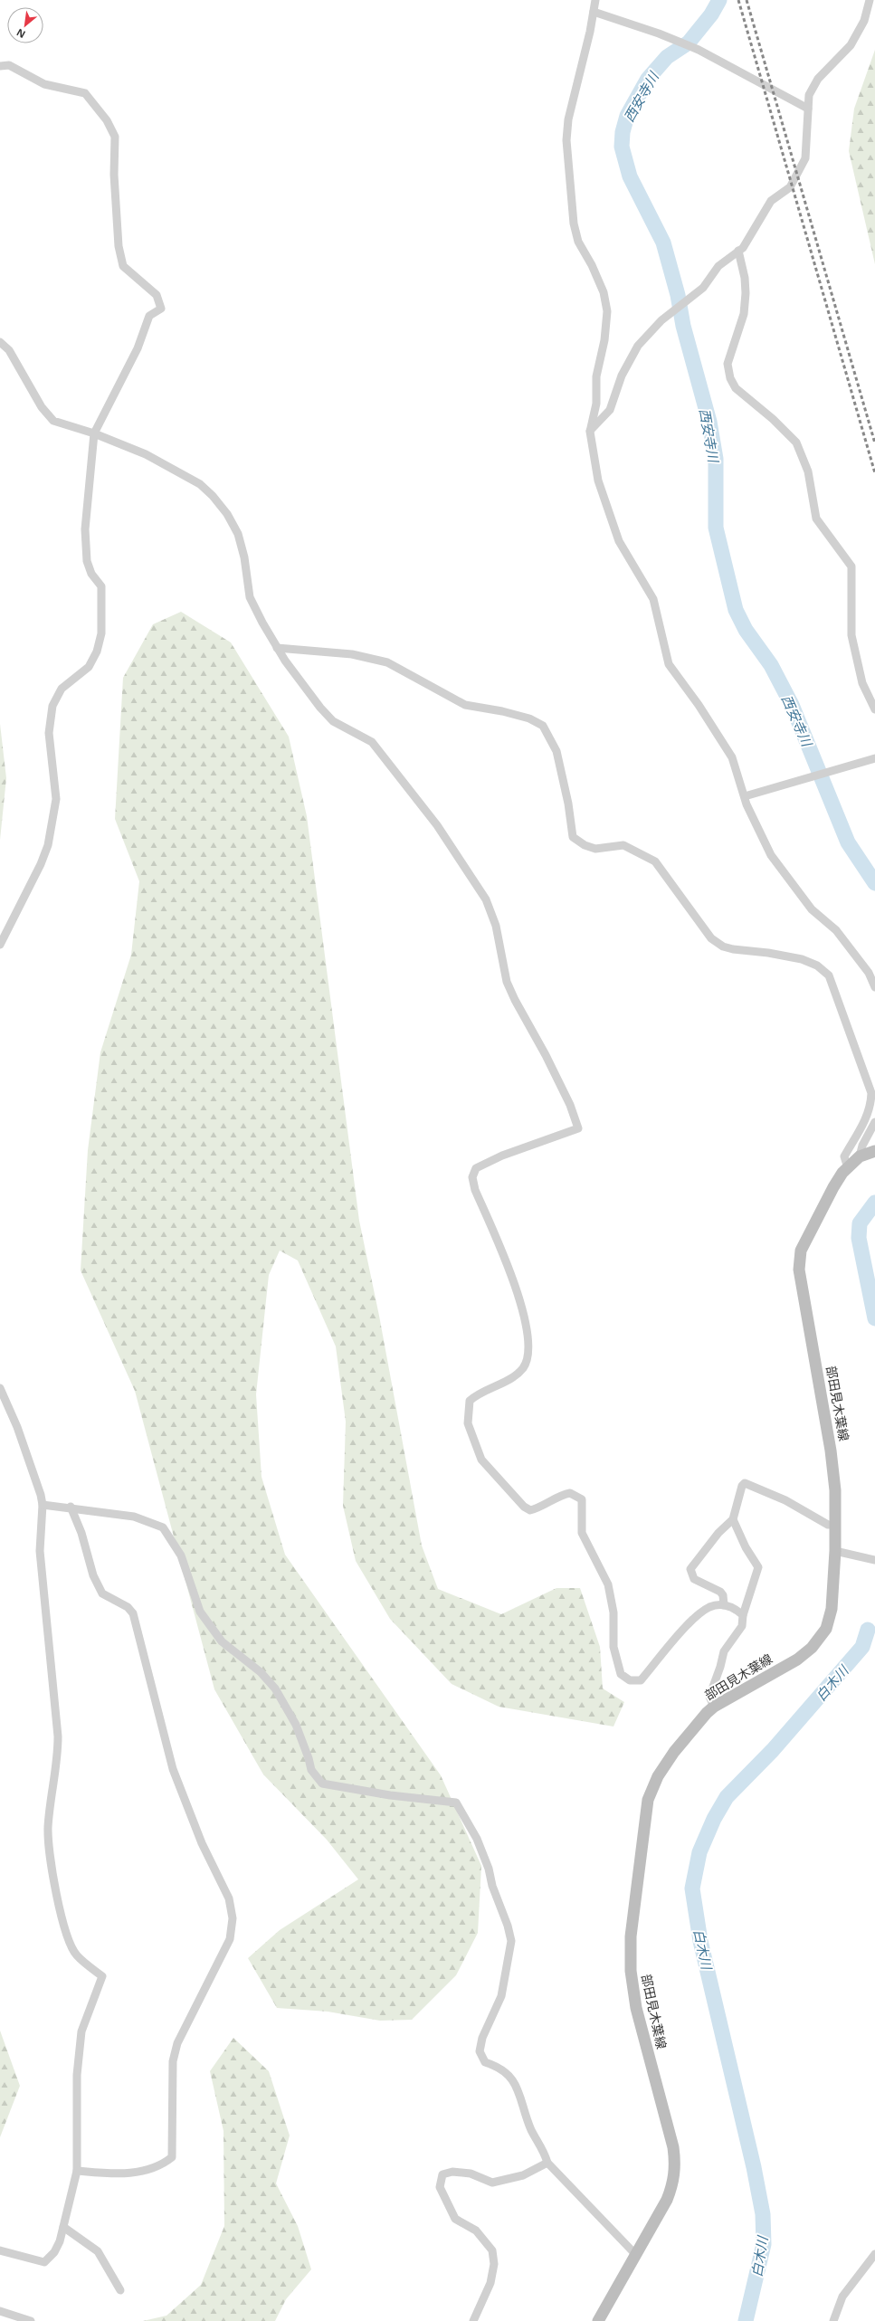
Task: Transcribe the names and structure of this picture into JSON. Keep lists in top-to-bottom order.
{
  "streets": {
    "main road": ["部田見木葉線"]
  },
  "water": ["西安寺川", "白木川"],
  "north": "bottom left"
}
